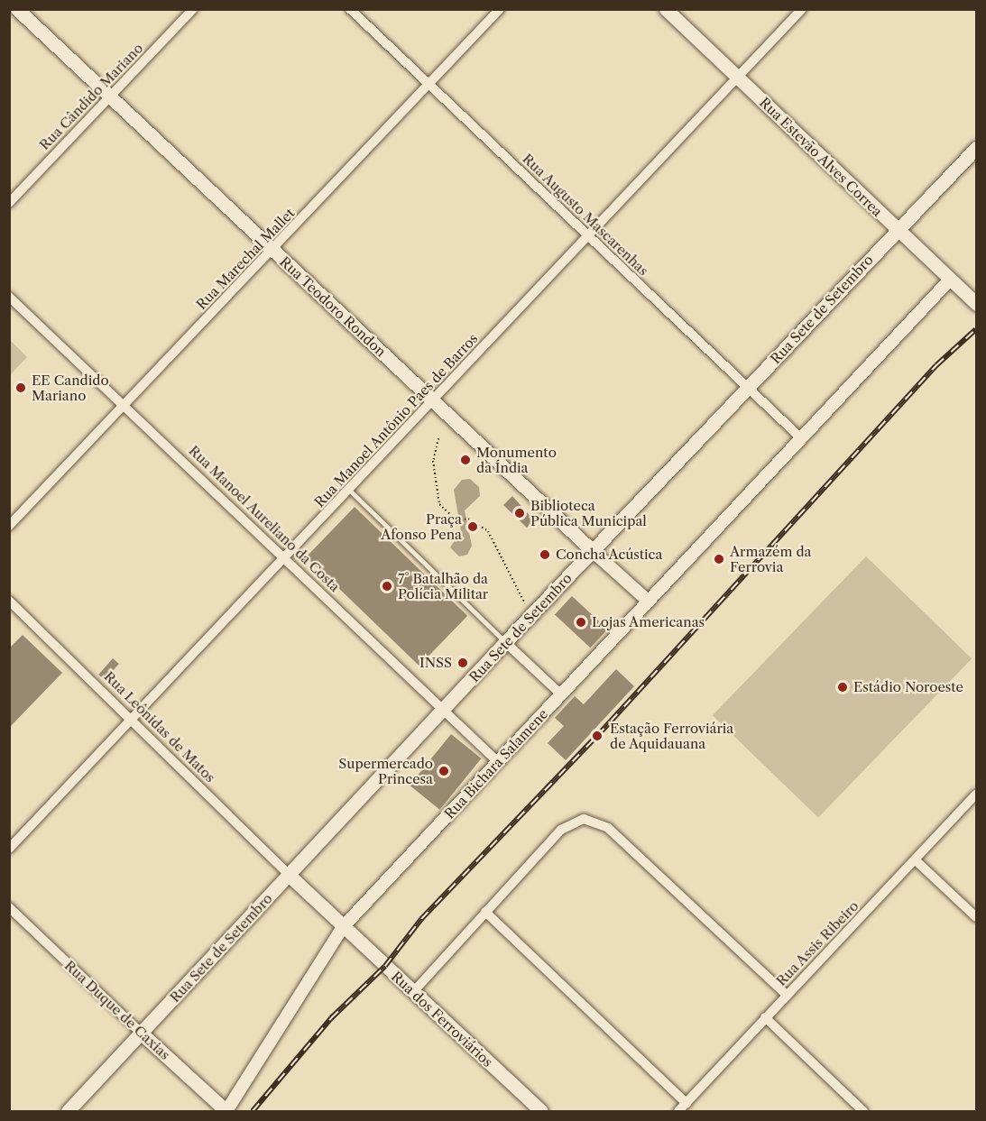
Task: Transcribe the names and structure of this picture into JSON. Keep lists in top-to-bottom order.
{
  "streets": {
    "main road": [
      "Rua Estevão Alves Correa",
      "Rua Teodoro Rondon",
      "Rua Sete de Setembro",
      "Rua Duque de Caxias",
      "Rua dos Ferroviários"
    ],
    "street": [
      "Rua Cândido Mariano",
      "Rua Augusto Mascarenhas",
      "Rua Marechal Mallet",
      "Rua Manoel Antônio Paes de Barros",
      "Rua Manoel Aureliano da Costa",
      "Rua Leônidas de Matos",
      "Rua Bichara Salamene",
      "Rua Assis Ribeiro"
    ]
  },
  "crossings": [
    ["Rua Cândido Mariano", "Rua Teodoro Rondon"],
    ["Rua Estevão Alves Correa", "Rua Sete de Setembro"],
    ["Rua Estevão Alves Correa", "Rua Manoel Antônio Paes de Barros"],
    ["Rua Estevão Alves Correa", "Rua Bichara Salamene"],
    ["Rua Augusto Mascarenhas", "Rua Marechal Mallet"],
    ["Rua Augusto Mascarenhas", "Rua Sete de Setembro"],
    ["Rua Augusto Mascarenhas", "Rua Manoel Antônio Paes de Barros"],
    ["Rua Augusto Mascarenhas", "Rua Bichara Salamene"],
    ["Rua Marechal Mallet", "Rua Teodoro Rondon"],
    ["Rua Marechal Mallet", "Rua Manoel Aureliano da Costa"],
    ["Rua Teodoro Rondon", "Rua Sete de Setembro"],
    ["Rua Teodoro Rondon", "Rua Manoel Antônio Paes de Barros"],
    ["Rua Teodoro Rondon", "Rua Bichara Salamene"],
    ["Rua Sete de Setembro", "Rua Manoel Aureliano da Costa"],
    ["Rua Sete de Setembro", "Rua Leônidas de Matos"],
    ["Rua Sete de Setembro", "Rua Duque de Caxias"],
    ["Rua Manoel Antônio Paes de Barros", "Rua Manoel Aureliano da Costa"],
    ["Rua Manoel Antônio Paes de Barros", "Rua Leônidas de Matos"],
    ["Rua Manoel Aureliano da Costa", "Rua Bichara Salamene"],
    ["Rua Bichara Salamene", "Rua Duque de Caxias"],
    ["Rua Bichara Salamene", "Rua dos Ferroviários"]
  ],
  "places": [
    "EE Candido Mariano",
    "Monumento da Índia",
    "Biblioteca Pública Municipal",
    "Praça Afonso Pena",
    "Concha Acústica",
    "Armazém da Ferrovia",
    "7° Batalhão da Polícia Militar",
    "Lojas Americanas",
    "INSS",
    "Estádio Noroeste",
    "Estação Ferroviária de Aquidauana",
    "Supermercado Princesa"
  ]
}
